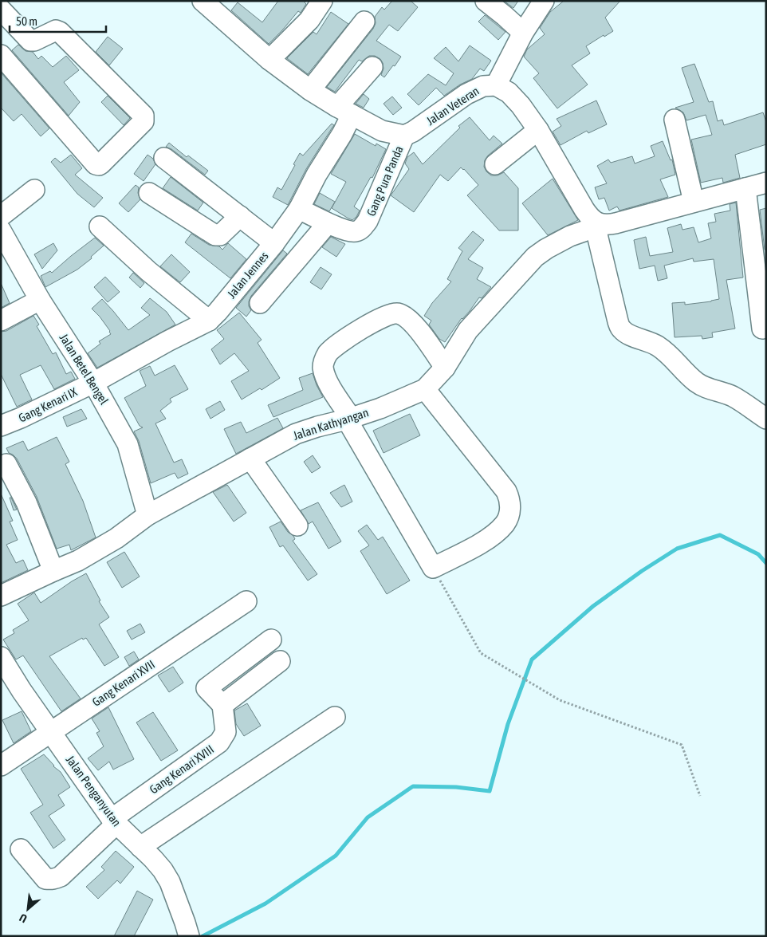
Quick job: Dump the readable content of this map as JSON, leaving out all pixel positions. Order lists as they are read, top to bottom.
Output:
{
  "streets": {
    "street": [
      "Jalan Veteran",
      "Gang Pura Panda",
      "Jalan Jennes",
      "Jalan Betel Bengel",
      "Gang Kenari IX",
      "Jalan Kathyangan",
      "Gang Kenari XVII",
      "Gang Kenari XVIII",
      "Jalan Penganyutan"
    ]
  },
  "crossings": [
    ["Jalan Veteran", "Gang Pura Panda"],
    ["Jalan Veteran", "Jalan Kathyangan"],
    ["Gang Pura Panda", "Jalan Jennes"],
    ["Jalan Jennes", "Jalan Betel Bengel"],
    ["Jalan Jennes", "Gang Kenari IX"],
    ["Jalan Betel Bengel", "Gang Kenari IX"],
    ["Jalan Betel Bengel", "Jalan Kathyangan"],
    ["Gang Kenari XVII", "Jalan Penganyutan"],
    ["Gang Kenari XVIII", "Jalan Penganyutan"]
  ],
  "scale_bar": "50 m",
  "north": "bottom left"
}
